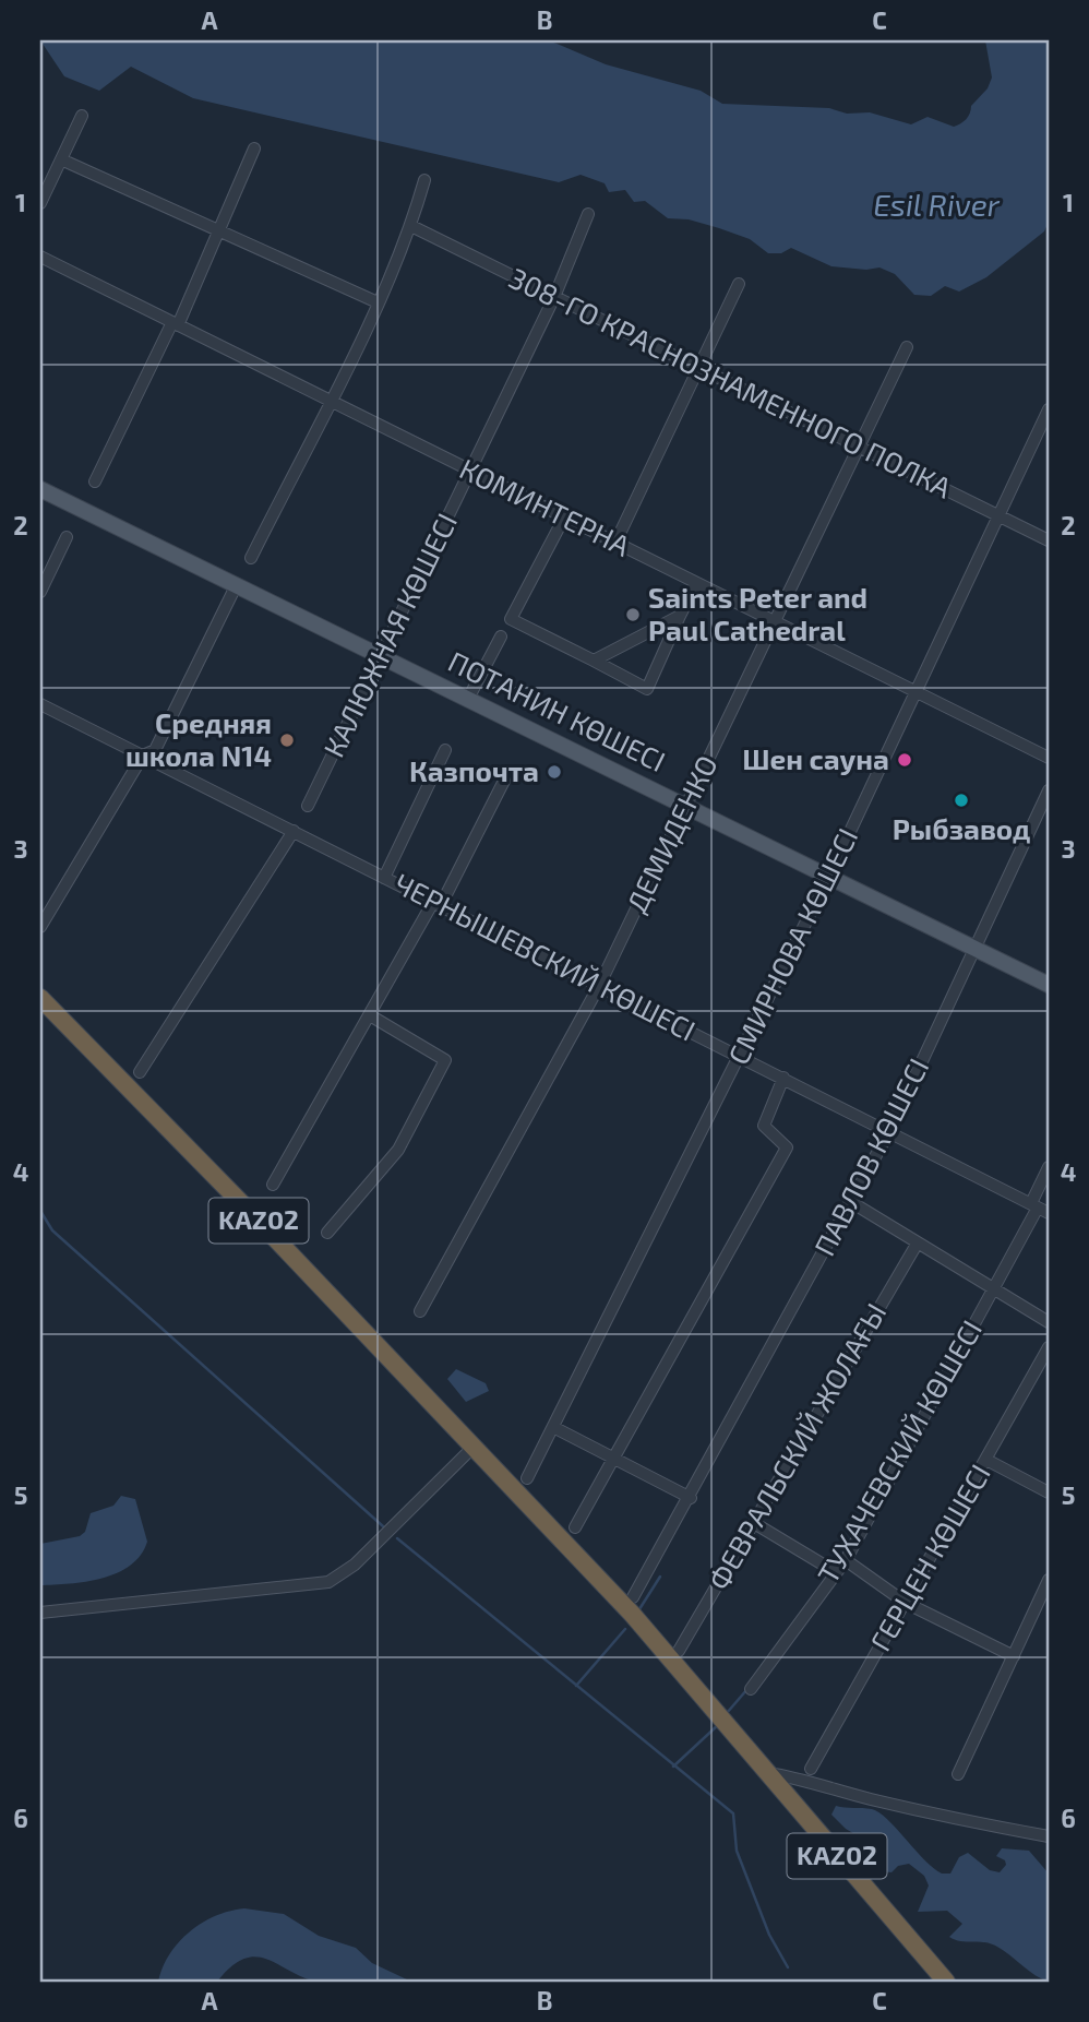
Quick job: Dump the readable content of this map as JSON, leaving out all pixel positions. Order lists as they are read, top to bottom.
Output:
{
  "streets": {
    "highway": ["KAZ02"],
    "main road": ["ПОТАНИН КӨШЕСІ"],
    "street": [
      "308-ГО КРАСНОЗНАМЕННОГО ПОЛКА",
      "КОМИНТЕРНА",
      "КАЛЮЖНАЯ КӨШЕСІ",
      "ДЕМИДЕНКО",
      "СМИРНОВА КӨШЕСІ",
      "ЧЕРНЫШЕВСКИЙ КӨШЕСІ",
      "ПАВЛОВ КӨШЕСІ",
      "ФЕВРАЛЬСКИЙ ЖОЛАҒЫ",
      "ТУХАЧЕВСКИЙ КӨШЕСІ",
      "ГЕРЦЕН КӨШЕСІ"
    ]
  },
  "crossings": [
    ["308-ГО КРАСНОЗНАМЕННОГО ПОЛКА", "КАЛЮЖНАЯ КӨШЕСІ"],
    ["308-ГО КРАСНОЗНАМЕННОГО ПОЛКА", "ДЕМИДЕНКО"],
    ["308-ГО КРАСНОЗНАМЕННОГО ПОЛКА", "СМИРНОВА КӨШЕСІ"],
    ["КОМИНТЕРНА", "КАЛЮЖНАЯ КӨШЕСІ"],
    ["КОМИНТЕРНА", "ДЕМИДЕНКО"],
    ["КОМИНТЕРНА", "СМИРНОВА КӨШЕСІ"],
    ["КАЛЮЖНАЯ КӨШЕСІ", "ПОТАНИН КӨШЕСІ"],
    ["ПОТАНИН КӨШЕСІ", "ДЕМИДЕНКО"],
    ["ПОТАНИН КӨШЕСІ", "СМИРНОВА КӨШЕСІ"],
    ["ПОТАНИН КӨШЕСІ", "ПАВЛОВ КӨШЕСІ"],
    ["ДЕМИДЕНКО", "ЧЕРНЫШЕВСКИЙ КӨШЕСІ"],
    ["СМИРНОВА КӨШЕСІ", "ЧЕРНЫШЕВСКИЙ КӨШЕСІ"],
    ["ЧЕРНЫШЕВСКИЙ КӨШЕСІ", "ПАВЛОВ КӨШЕСІ"],
    ["ЧЕРНЫШЕВСКИЙ КӨШЕСІ", "ТУХАЧЕВСКИЙ КӨШЕСІ"],
    ["ПАВЛОВ КӨШЕСІ", "KAZ02"]
  ],
  "water": ["Esil River"],
  "places": [
    "Saints Peter and Paul Cathedral",
    "Средняя школа N14",
    "Шен сауна",
    "Казпочта",
    "Рыбзавод"
  ],
  "grid": {
    "columns": ["A", "B", "C"],
    "rows": [
      "1",
      "2",
      "3",
      "4",
      "5",
      "6"
    ]
  }
}
